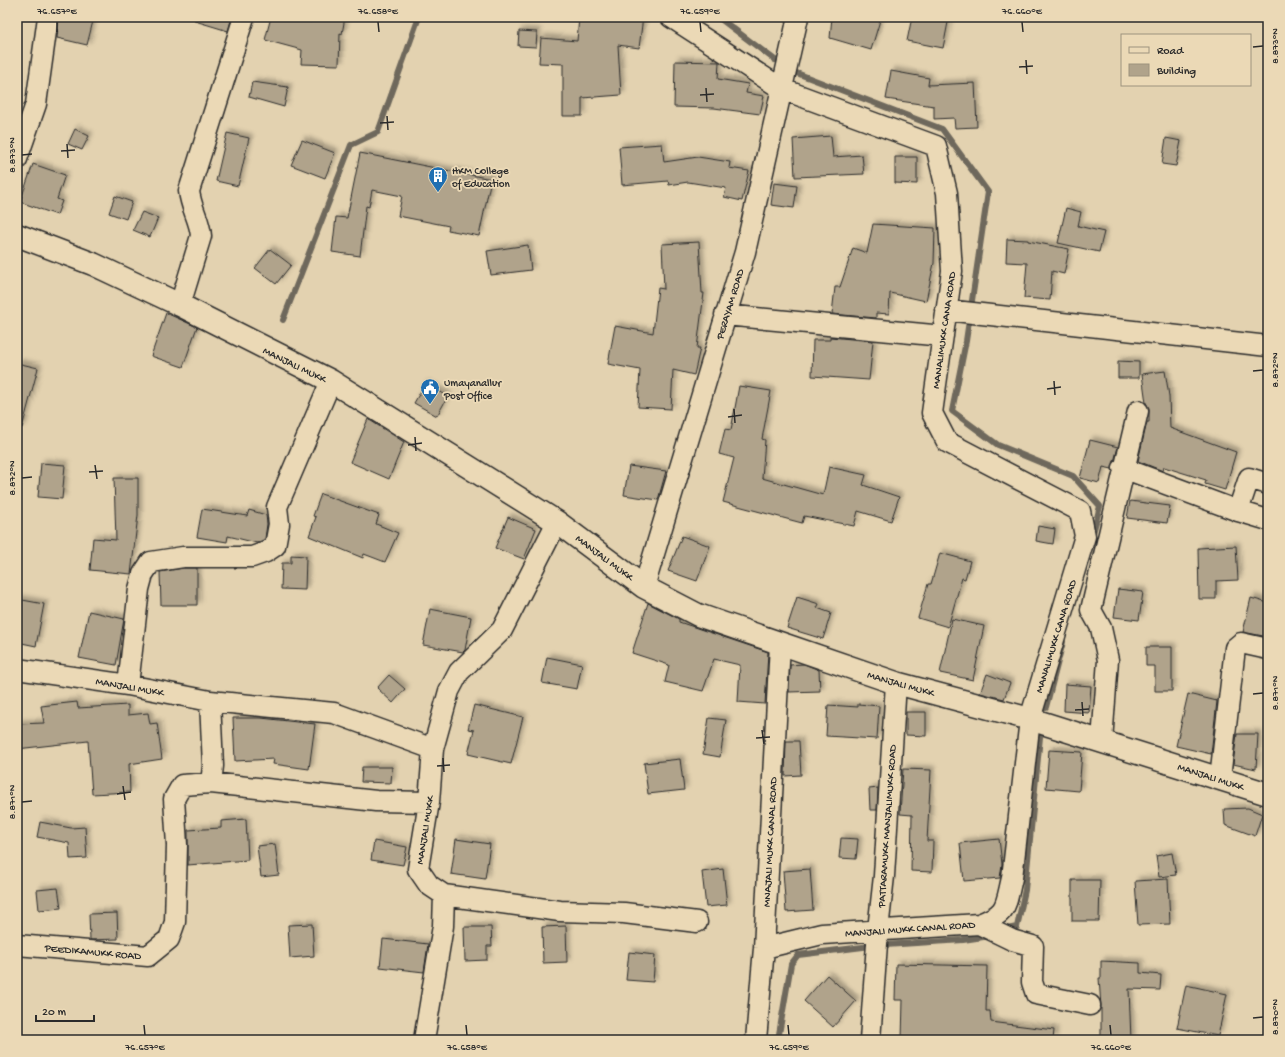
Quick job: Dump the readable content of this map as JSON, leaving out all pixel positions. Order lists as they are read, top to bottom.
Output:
{
  "streets": {
    "street": [
      "PERAYAM ROAD",
      "MANALIMUKK CANA ROAD",
      "MANJALI MUKK",
      "PATTARAMUKK MANJALIMUKK ROAD",
      "MNAJALI MUKK CANAL ROAD",
      "MANJALI MUKK CANAL ROAD",
      "PEEDIKAMUKK ROAD"
    ]
  },
  "crossings": [
    ["PERAYAM ROAD", "MANALIMUKK CANA ROAD"],
    ["PERAYAM ROAD", "MANJALI MUKK"],
    ["MANALIMUKK CANA ROAD", "MANJALI MUKK"],
    ["MANALIMUKK CANA ROAD", "MANJALI MUKK CANAL ROAD"],
    ["MANJALI MUKK", "PATTARAMUKK MANJALIMUKK ROAD"],
    ["MANJALI MUKK", "MNAJALI MUKK CANAL ROAD"],
    ["MANJALI MUKK", "MANJALI MUKK CANAL ROAD"],
    ["PATTARAMUKK MANJALIMUKK ROAD", "MANJALI MUKK CANAL ROAD"],
    ["MNAJALI MUKK CANAL ROAD", "MANJALI MUKK CANAL ROAD"]
  ],
  "places": {
    "building": ["HKM College of Education"],
    "public building": ["Umayanallur Post Office"]
  },
  "legend": ["Road", "Building"],
  "scale_bar": "20 m",
  "coordinates": [
    "76.657°E",
    "76.658°E",
    "76.659°E",
    "76.660°E",
    "8.873°N",
    "8.872°N",
    "8.871°N",
    "8.870°N"
  ]
}
